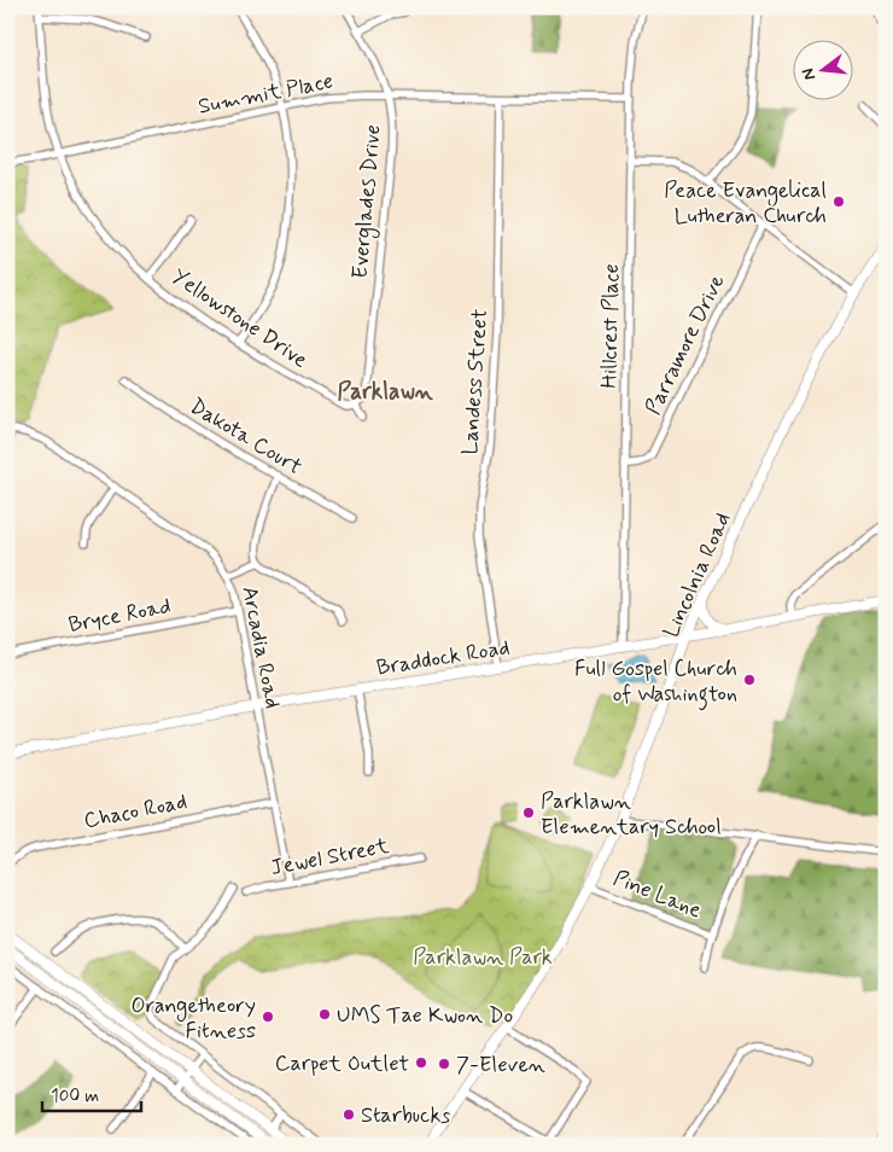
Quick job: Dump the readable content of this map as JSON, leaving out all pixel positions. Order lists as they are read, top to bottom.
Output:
{
  "streets": {
    "main road": ["Lincolnia Road", "Braddock Road"],
    "street": [
      "Summit Place",
      "Everglades Drive",
      "Yellowstone Drive",
      "Hillcrest Place",
      "Parramore Drive",
      "Landess Street",
      "Dakota Court",
      "Bryce Road",
      "Arcadia Road",
      "Chaco Road",
      "Jewel Street",
      "Pine Lane"
    ]
  },
  "crossings": [
    ["Summit Place", "Everglades Drive"],
    ["Summit Place", "Yellowstone Drive"],
    ["Summit Place", "Hillcrest Place"],
    ["Summit Place", "Landess Street"],
    ["Everglades Drive", "Yellowstone Drive"],
    ["Hillcrest Place", "Parramore Drive"],
    ["Hillcrest Place", "Braddock Road"],
    ["Landess Street", "Braddock Road"],
    ["Lincolnia Road", "Braddock Road"],
    ["Lincolnia Road", "Pine Lane"],
    ["Bryce Road", "Arcadia Road"],
    ["Arcadia Road", "Braddock Road"],
    ["Arcadia Road", "Chaco Road"],
    ["Arcadia Road", "Jewel Street"]
  ],
  "districts": ["Parklawn"],
  "parks": ["Parklawn Park"],
  "places": [
    "Peace Evangelical Lutheran Church",
    "Full Gospel Church of Washington",
    "Parklawn Elementary School",
    "UMS Tae Kwon Do",
    "Orangetheory Fitness",
    "Carpet Outlet",
    "7-Eleven",
    "Starbucks"
  ],
  "scale_bar": "100 m",
  "north": "left"
}
